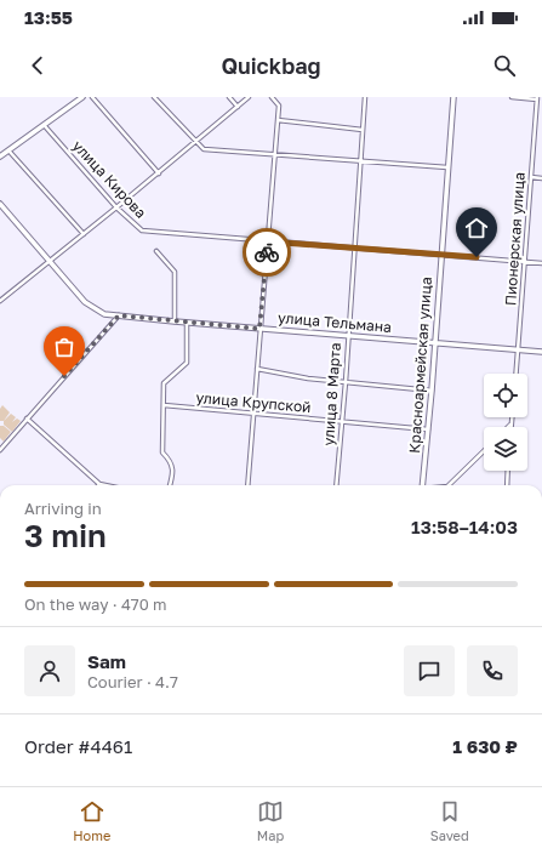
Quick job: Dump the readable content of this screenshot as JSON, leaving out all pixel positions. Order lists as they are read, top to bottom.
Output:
{
  "streets": {
    "street": [
      "улица Кирова",
      "Пионерская улица",
      "улица Тельмана",
      "Красноармейская улица",
      "улица 8 Марта",
      "улица Крупской"
    ]
  },
  "crossings": [
    ["улица Кирова", "Пионерская улица"],
    ["улица Кирова", "Красноармейская улица"],
    ["улица Кирова", "улица 8 Марта"],
    ["Пионерская улица", "улица Тельмана"],
    ["улица Тельмана", "Красноармейская улица"],
    ["улица Тельмана", "улица 8 Марта"],
    ["Красноармейская улица", "улица Крупской"],
    ["улица 8 Марта", "улица Крупской"]
  ],
  "page": {
    "status": "13:55",
    "header": "Quickbag",
    "heading": ["3 min", "Arriving in", "13:58–14:03"],
    "panel": [
      "Sam",
      "Courier · 4.7",
      "Order #4461",
      "1 630 ₽"
    ],
    "bar": "On the way · 470 m",
    "tabs": ["Home", "Map", "Saved"]
  }
}
